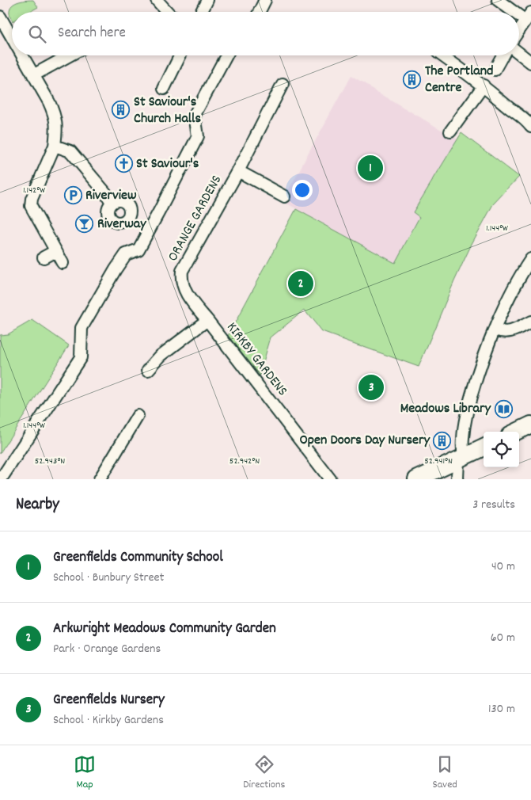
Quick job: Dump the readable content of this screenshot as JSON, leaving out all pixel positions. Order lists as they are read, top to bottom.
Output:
{
  "streets": {
    "street": ["ORANGE GARDENS", "KIRKBY GARDENS"]
  },
  "crossings": [
    ["ORANGE GARDENS", "KIRKBY GARDENS"]
  ],
  "places": {
    "building": ["The Portland Centre", "St Saviour's Church Halls", "Open Doors Day Nursery"],
    "church": ["St Saviour's"],
    "parking": ["Riverview"],
    "bar": ["Riverway"],
    "library": ["Meadows Library"]
  },
  "page": {
    "search": "Search here",
    "pins": ["1", "2", "3"],
    "heading": ["Nearby", "3 results"],
    "list": [
      {
        "mark": "1",
        "name": "Greenfields Community School",
        "note": "School · Bunbury Street",
        "value": "40 m"
      },
      {
        "mark": "2",
        "name": "Arkwright Meadows Community Garden",
        "note": "Park · Orange Gardens",
        "value": "60 m"
      },
      {
        "mark": "3",
        "name": "Greenfields Nursery",
        "note": "School · Kirkby Gardens",
        "value": "130 m"
      }
    ],
    "nav": ["Map", "Directions", "Saved"]
  },
  "coordinates": [
    "1.142°W",
    "1.144°W",
    "52.943°N",
    "52.942°N",
    "52.941°N"
  ]
}
